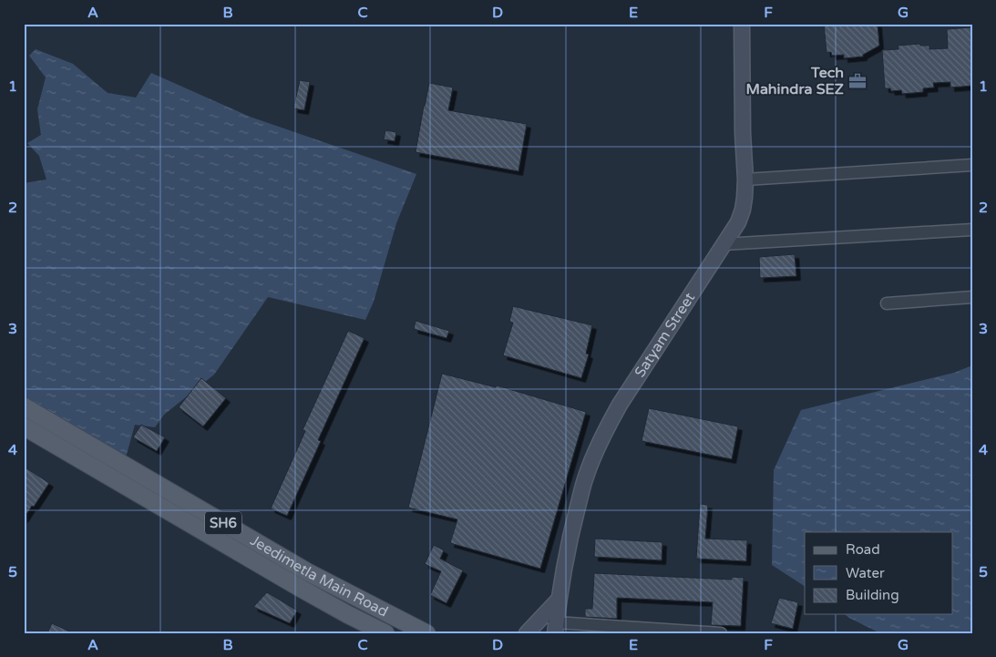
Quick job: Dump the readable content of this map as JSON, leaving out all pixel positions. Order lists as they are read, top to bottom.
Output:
{
  "streets": {
    "main road": ["SH6", "Jeedimetla Main Road"],
    "street": ["Satyam Street"]
  },
  "places": {
    "office": ["Tech Mahindra SEZ"]
  },
  "legend": ["Road", "Water", "Building"],
  "grid": {
    "columns": [
      "A",
      "B",
      "C",
      "D",
      "E",
      "F",
      "G"
    ],
    "rows": [
      "1",
      "2",
      "3",
      "4",
      "5"
    ]
  }
}
